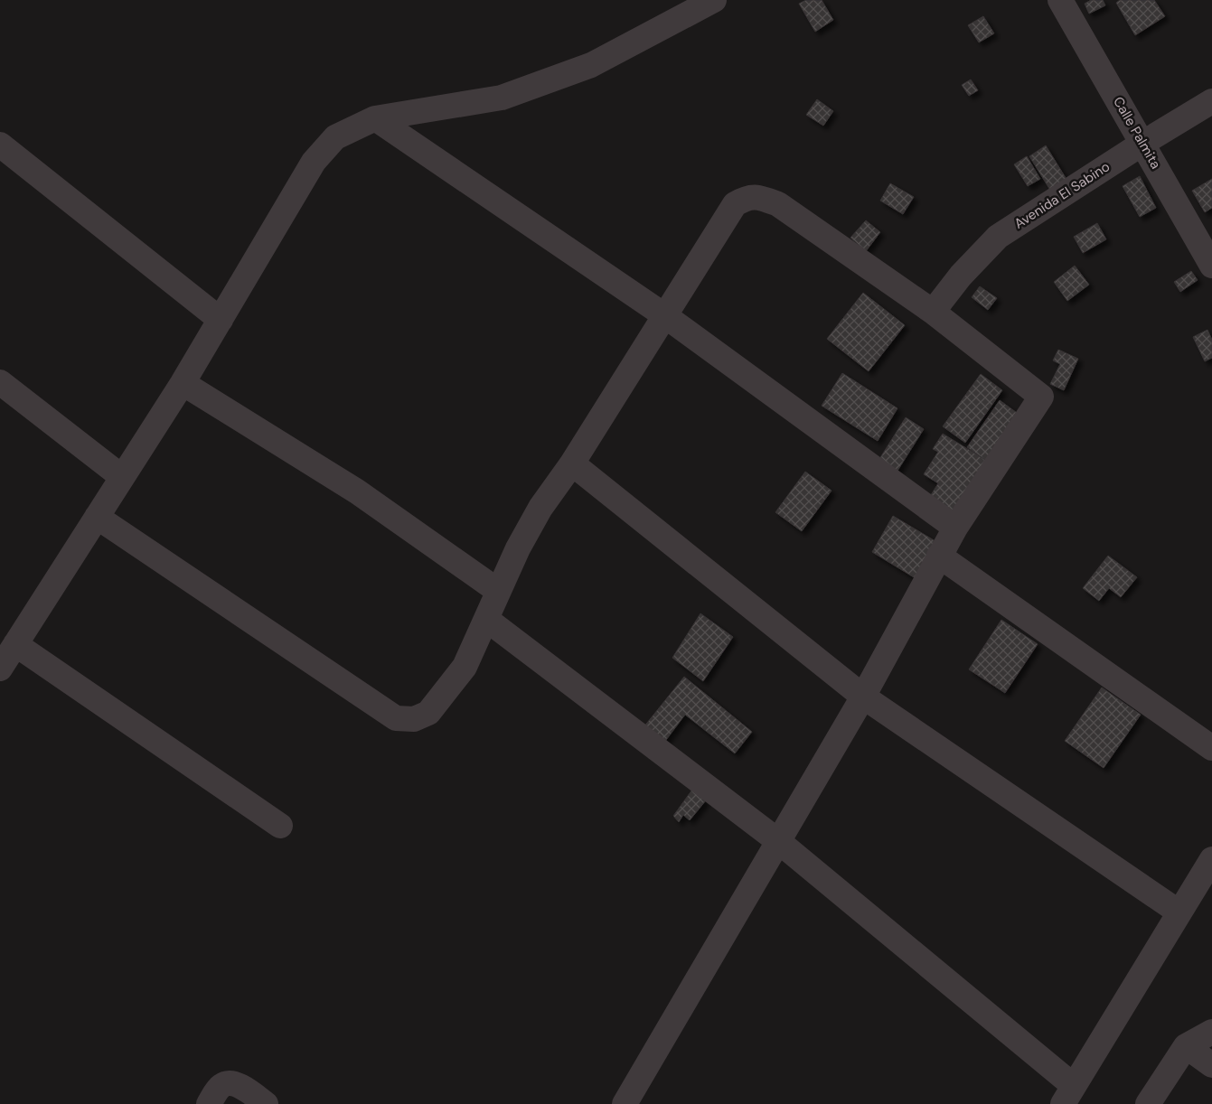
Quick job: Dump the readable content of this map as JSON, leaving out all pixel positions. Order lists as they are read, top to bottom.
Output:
{
  "streets": {
    "street": ["Calle Palmita", "Avenida El Sabino"]
  },
  "crossings": [
    ["Calle Palmita", "Avenida El Sabino"]
  ]
}
